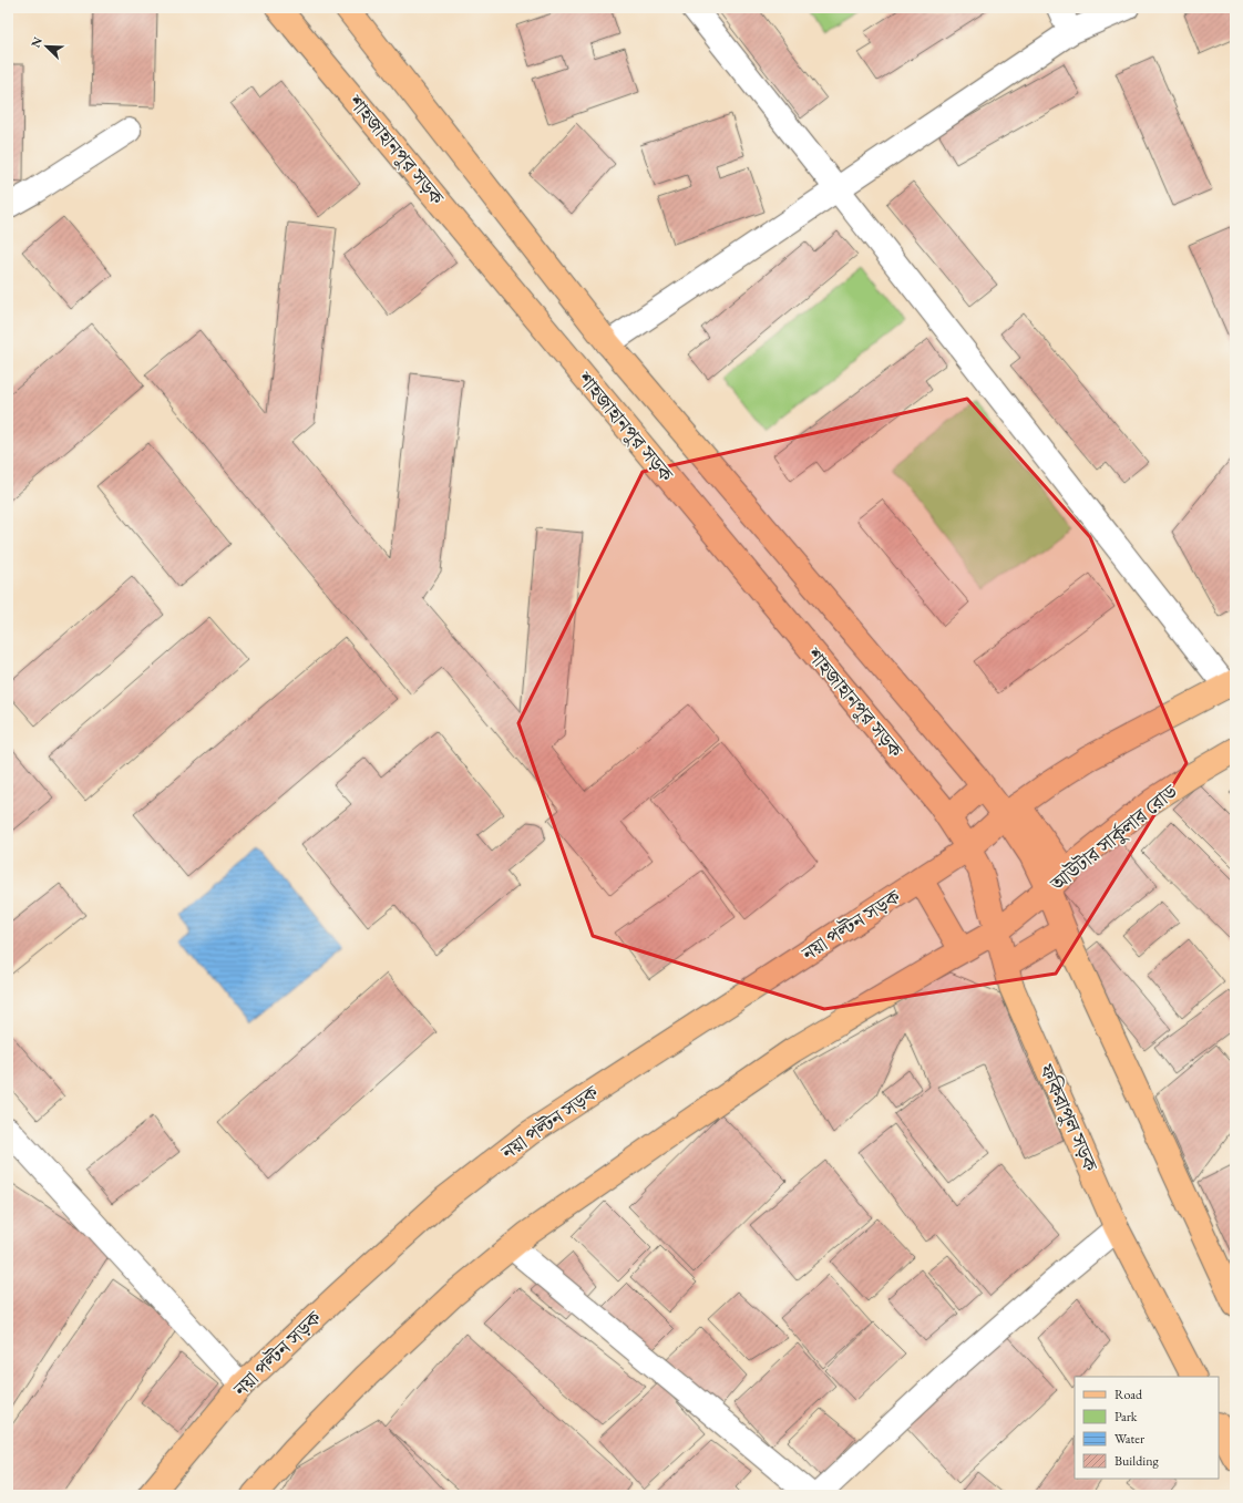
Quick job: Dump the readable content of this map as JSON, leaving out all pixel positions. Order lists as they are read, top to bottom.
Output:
{
  "streets": {
    "main road": [
      "শাহজাহানপুর সড়ক",
      "আউটার সার্কুলার রোড",
      "নয়া পল্টন সড়ক",
      "ফকিরাপুল সড়ক"
    ]
  },
  "crossings": [
    ["শাহজাহানপুর সড়ক", "নয়া পল্টন সড়ক"],
    ["শাহজাহানপুর সড়ক", "ফকিরাপুল সড়ক"],
    ["আউটার সার্কুলার রোড", "ফকিরাপুল সড়ক"],
    ["নয়া পল্টন সড়ক", "ফকিরাপুল সড়ক"]
  ],
  "legend": [
    "Road",
    "Park",
    "Water",
    "Building"
  ],
  "north": "top left"
}
